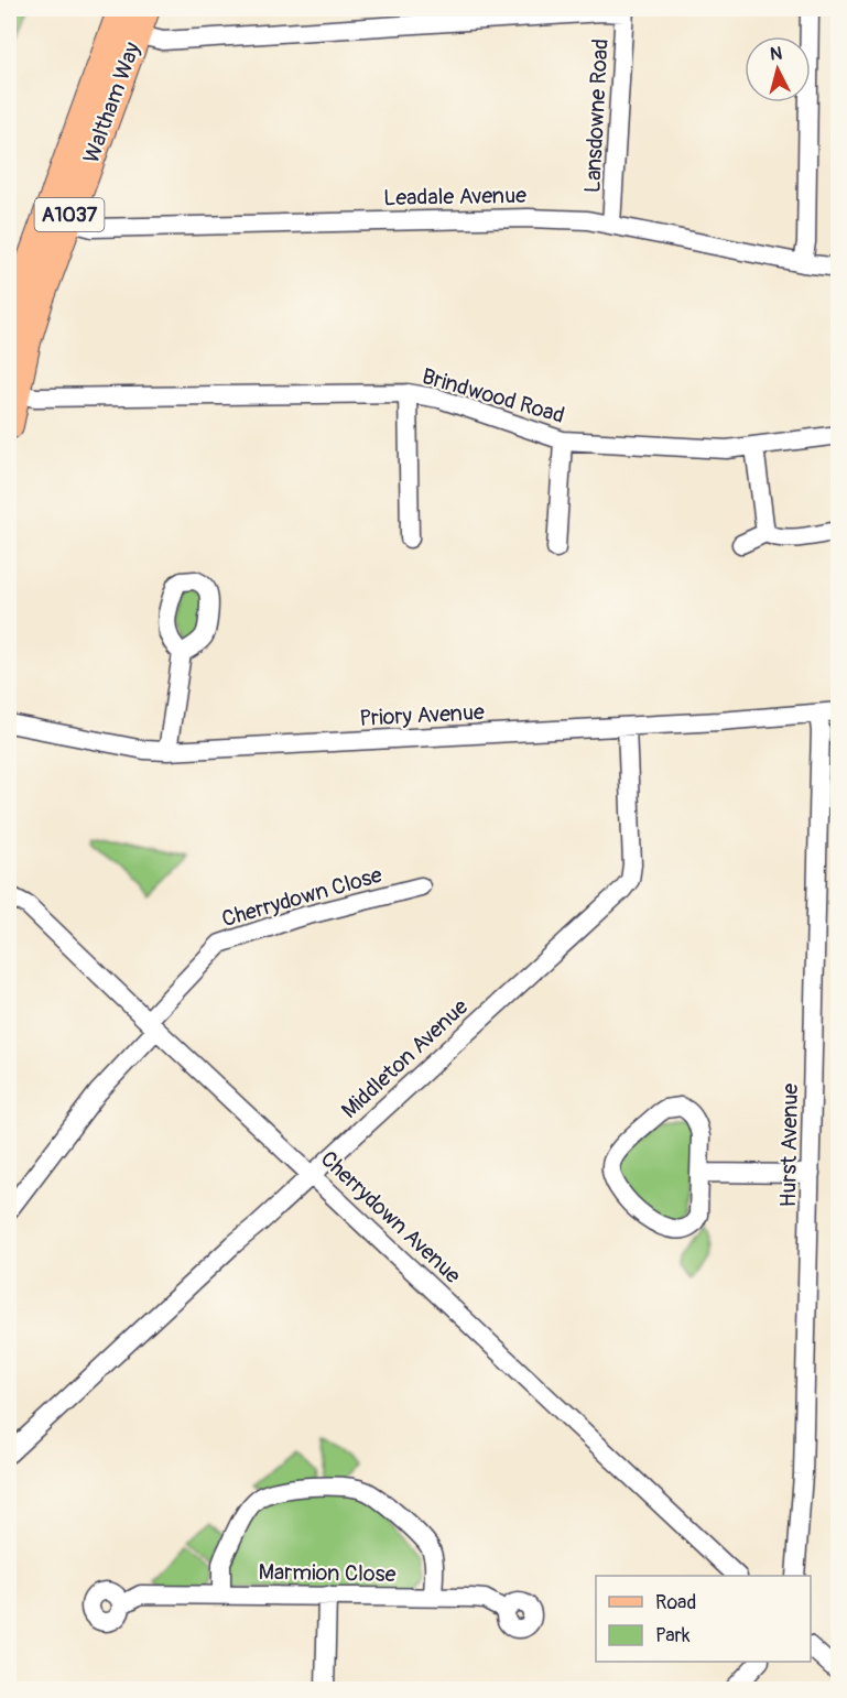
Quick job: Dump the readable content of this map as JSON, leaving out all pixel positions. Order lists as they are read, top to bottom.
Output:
{
  "streets": {
    "main road": ["Waltham Way", "A1037"],
    "street": [
      "Lansdowne Road",
      "Leadale Avenue",
      "Brindwood Road",
      "Priory Avenue",
      "Cherrydown Close",
      "Middleton Avenue",
      "Hurst Avenue",
      "Cherrydown Avenue",
      "Marmion Close"
    ]
  },
  "crossings": [
    ["Waltham Way", "Leadale Avenue"],
    ["Waltham Way", "Brindwood Road"],
    ["Lansdowne Road", "Leadale Avenue"],
    ["Priory Avenue", "Middleton Avenue"],
    ["Priory Avenue", "Hurst Avenue"],
    ["Cherrydown Close", "Cherrydown Avenue"],
    ["Middleton Avenue", "Cherrydown Avenue"]
  ],
  "legend": ["Road", "Park"],
  "north": "top"
}
